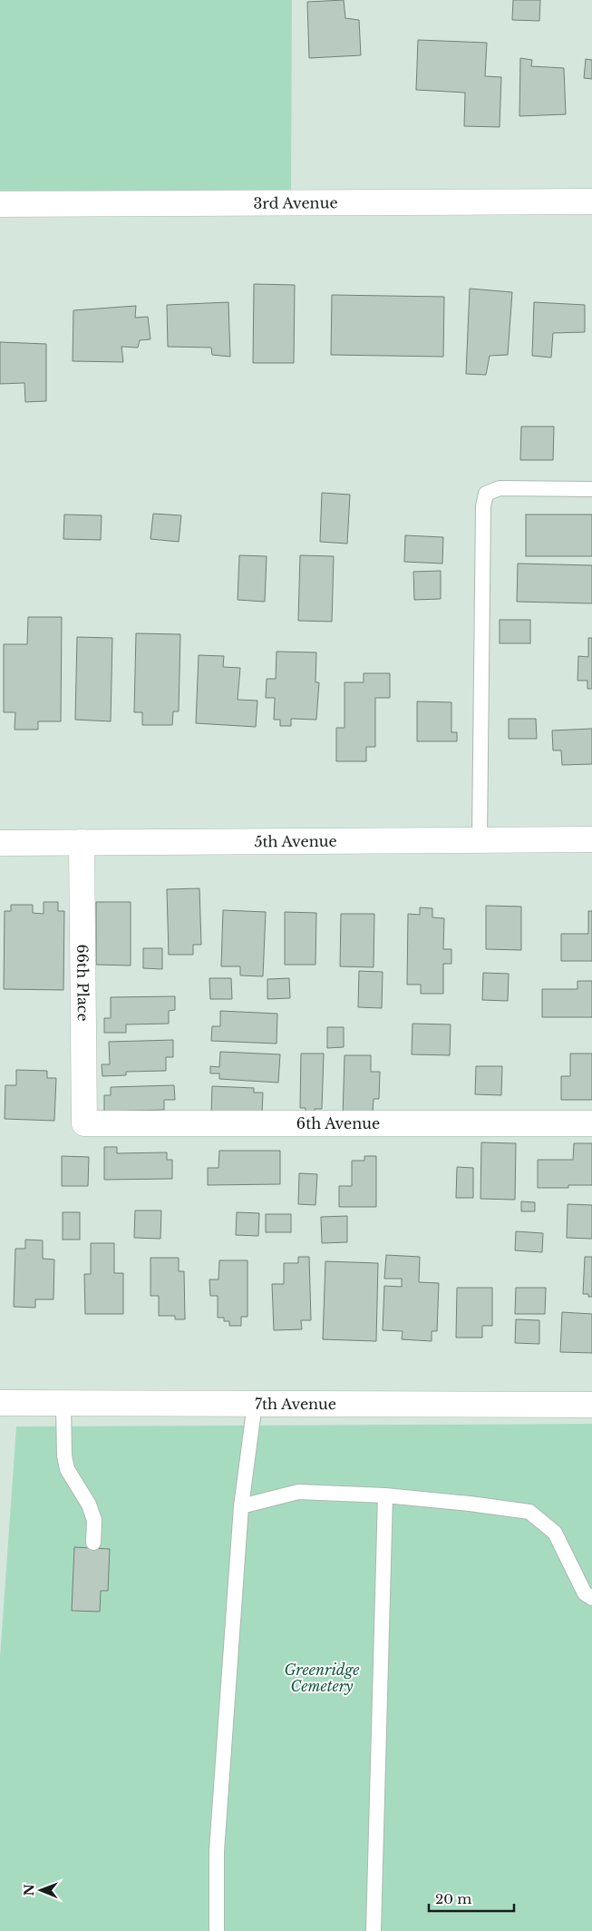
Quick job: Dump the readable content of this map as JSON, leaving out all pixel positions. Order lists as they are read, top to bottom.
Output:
{
  "streets": {
    "street": [
      "3rd Avenue",
      "5th Avenue",
      "66th Place",
      "6th Avenue",
      "7th Avenue"
    ]
  },
  "crossings": [
    ["5th Avenue", "66th Place"],
    ["66th Place", "6th Avenue"]
  ],
  "parks": ["Greenridge Cemetery"],
  "scale_bar": "20 m",
  "north": "left"
}
